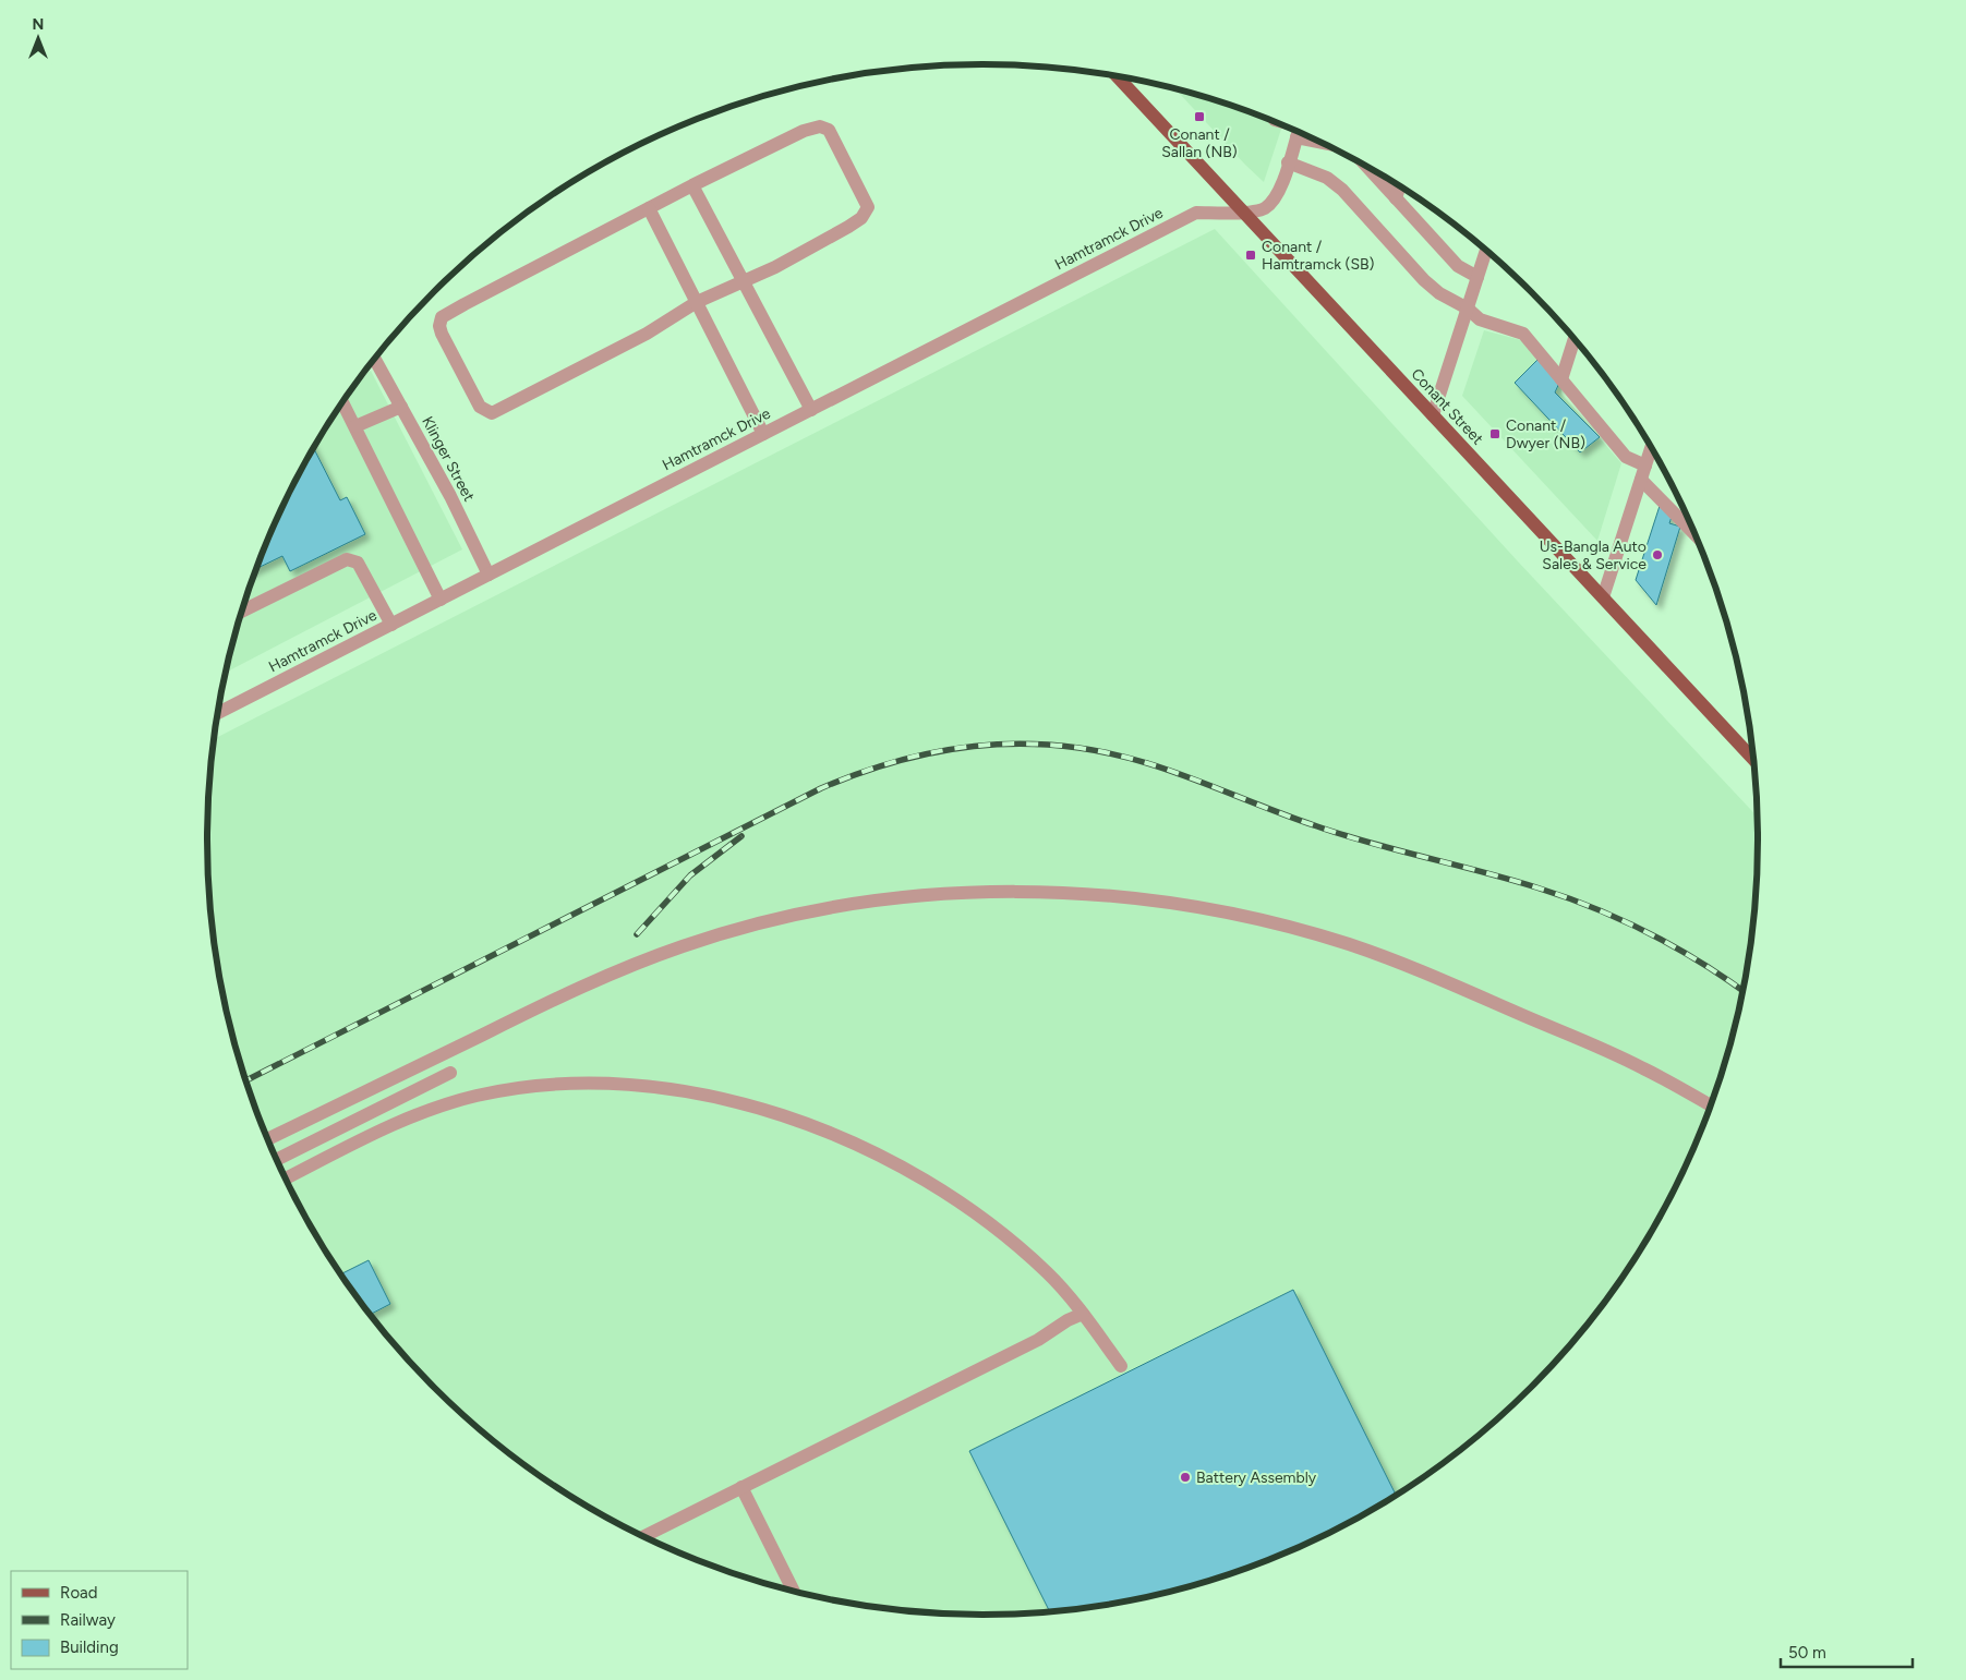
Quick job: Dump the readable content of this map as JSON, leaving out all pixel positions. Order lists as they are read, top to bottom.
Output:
{
  "streets": {
    "main road": ["Conant Street"],
    "street": ["Hamtramck Drive", "Klinger Street"]
  },
  "crossings": [
    ["Hamtramck Drive", "Conant Street"],
    ["Hamtramck Drive", "Klinger Street"]
  ],
  "places": {
    "transit": ["Conant / Sallan (NB)", "Conant / Hamtramck (SB)", "Conant / Dwyer (NB)"],
    "other": ["Us-Bangla Auto Sales & Service", "Battery Assembly"]
  },
  "legend": ["Road", "Railway", "Building"],
  "scale_bar": "50 m",
  "north": "top"
}
